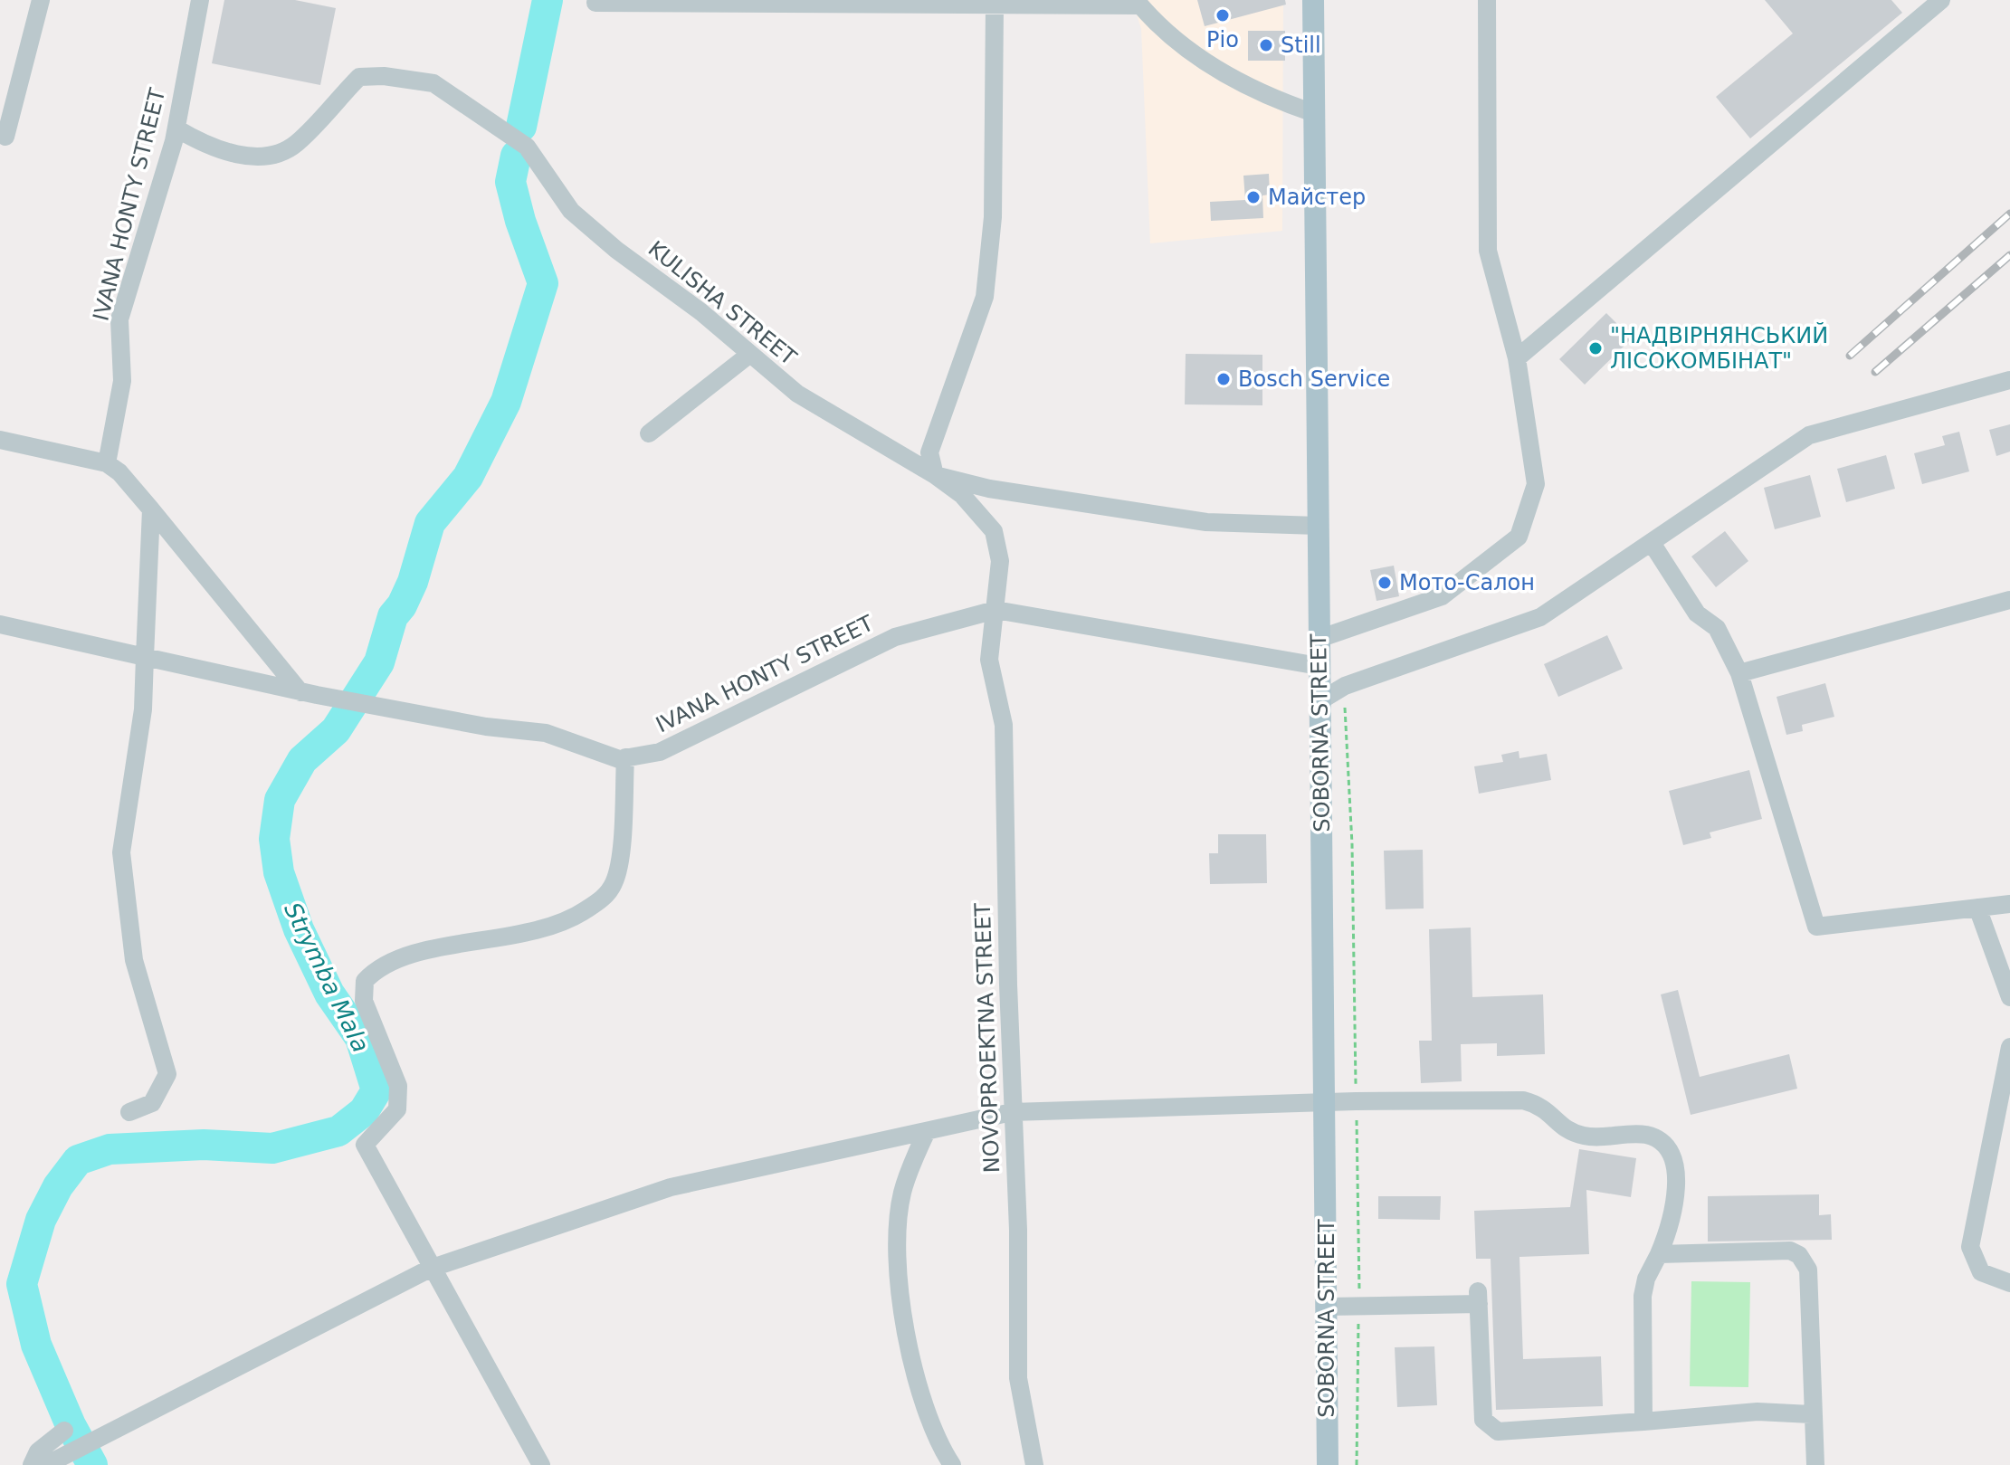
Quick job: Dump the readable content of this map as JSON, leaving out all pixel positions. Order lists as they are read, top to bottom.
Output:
{
  "streets": {
    "main road": ["SOBORNA STREET"],
    "street": ["IVANA HONTY STREET", "KULISHA STREET", "NOVOPROEKTNA STREET"]
  },
  "crossings": [
    ["IVANA HONTY STREET", "KULISHA STREET"],
    ["IVANA HONTY STREET", "SOBORNA STREET"],
    ["IVANA HONTY STREET", "NOVOPROEKTNA STREET"],
    ["KULISHA STREET", "SOBORNA STREET"],
    ["KULISHA STREET", "NOVOPROEKTNA STREET"]
  ],
  "water": ["Strymba Mala"],
  "places": [
    "Ріо",
    "Still",
    "Майстер",
    "\"НАДВІРНЯНСЬКИЙ ЛІСОКОМБІНАТ\"",
    "Bosch Service",
    "Мото-Салон"
  ]
}
